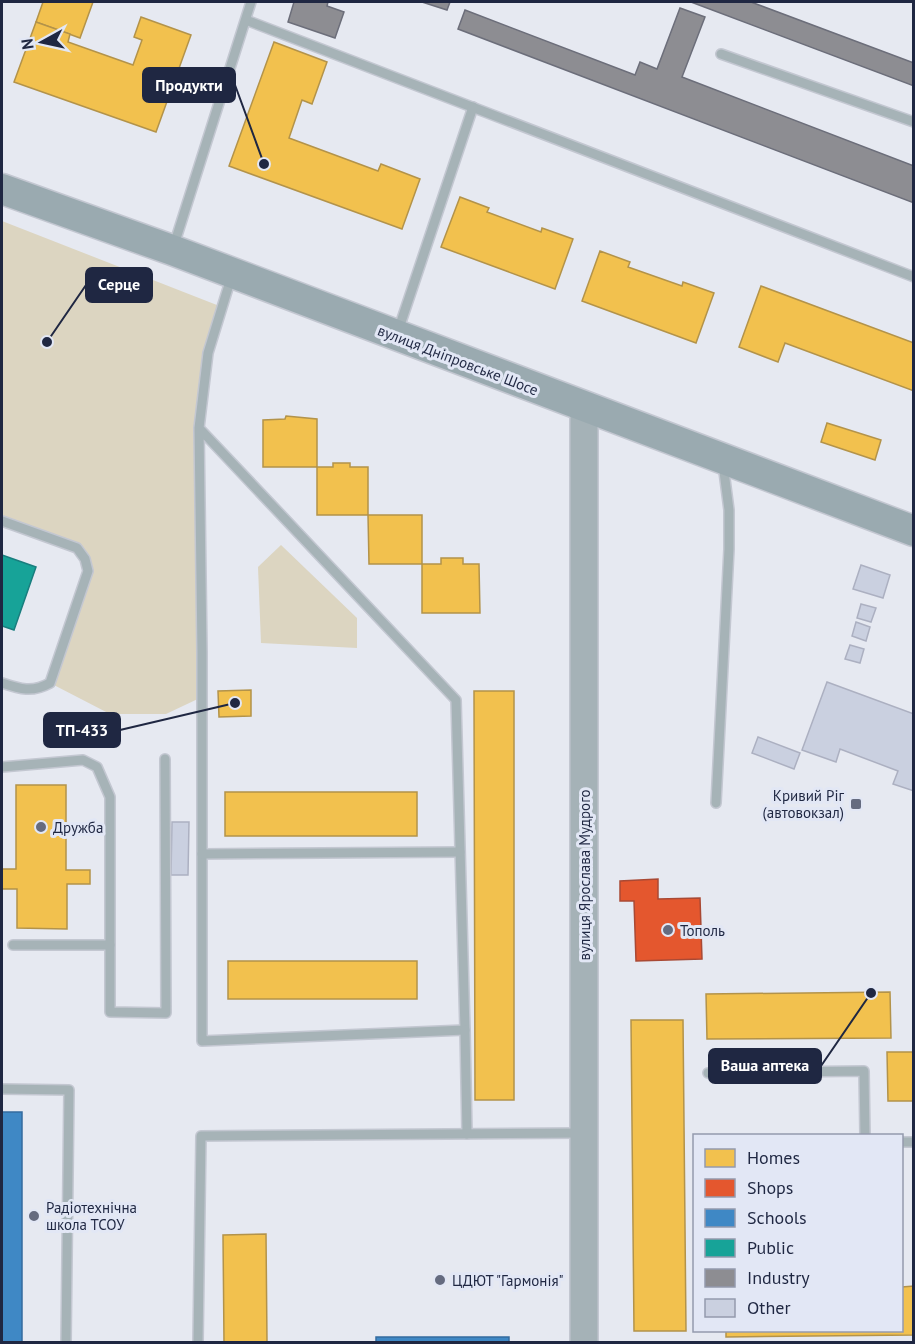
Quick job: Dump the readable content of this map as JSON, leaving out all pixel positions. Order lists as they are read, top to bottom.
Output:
{
  "streets": {
    "main road": ["вулиця Дніпровське Шосе"],
    "street": ["вулиця Ярослава Мудрого"]
  },
  "crossings": [
    ["вулиця Дніпровське Шосе", "вулиця Ярослава Мудрого"]
  ],
  "places": {
    "other": [
      "Продукти",
      "Серце",
      "ТП-433",
      "Дружба",
      "Тополь",
      "Ваша аптека",
      "Радіотехнічна школа ТСОУ",
      "ЦДЮТ \"Гармонія\""
    ],
    "transit": ["Кривий Ріг (автовокзал)"]
  },
  "legend": [
    "Homes",
    "Shops",
    "Schools",
    "Public",
    "Industry",
    "Other"
  ],
  "north": "left"
}
